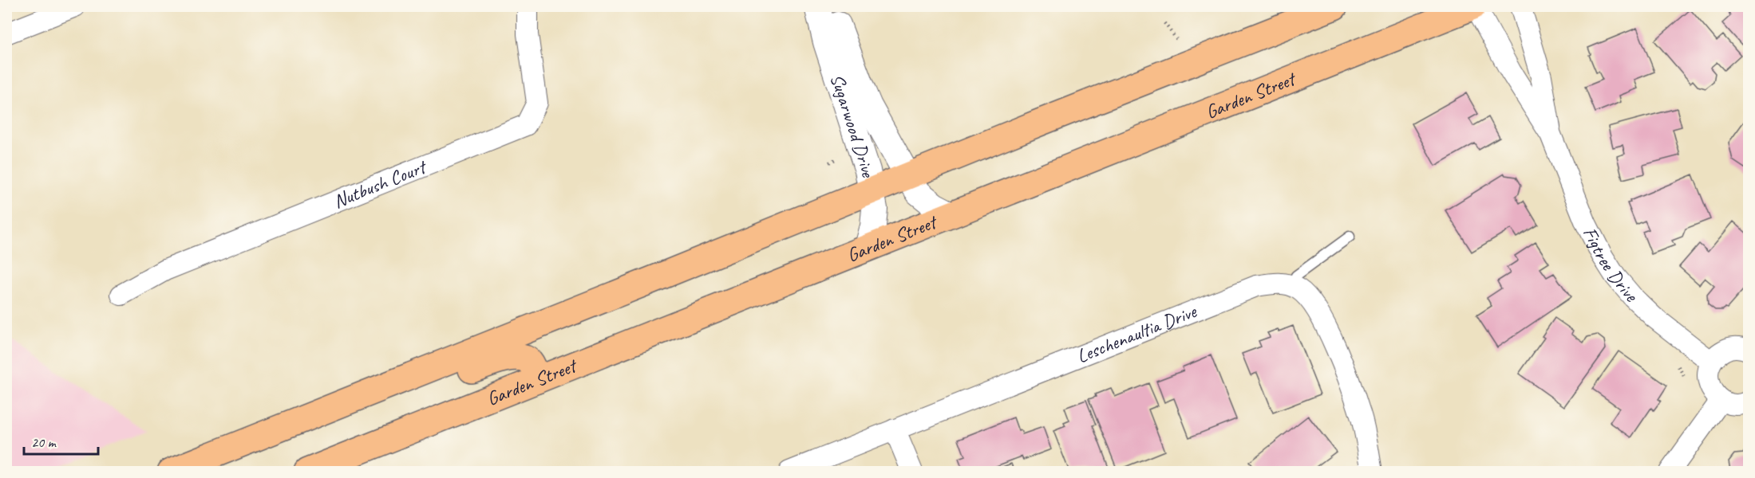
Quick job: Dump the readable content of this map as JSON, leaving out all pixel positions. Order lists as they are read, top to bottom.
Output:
{
  "streets": {
    "main road": ["Garden Street"],
    "street": [
      "Sugarwood Drive",
      "Nutbush Court",
      "Figtree Drive",
      "Leschenaultia Drive"
    ]
  },
  "crossings": [
    ["Garden Street", "Sugarwood Drive"],
    ["Garden Street", "Figtree Drive"]
  ],
  "scale_bar": "20 m"
}
